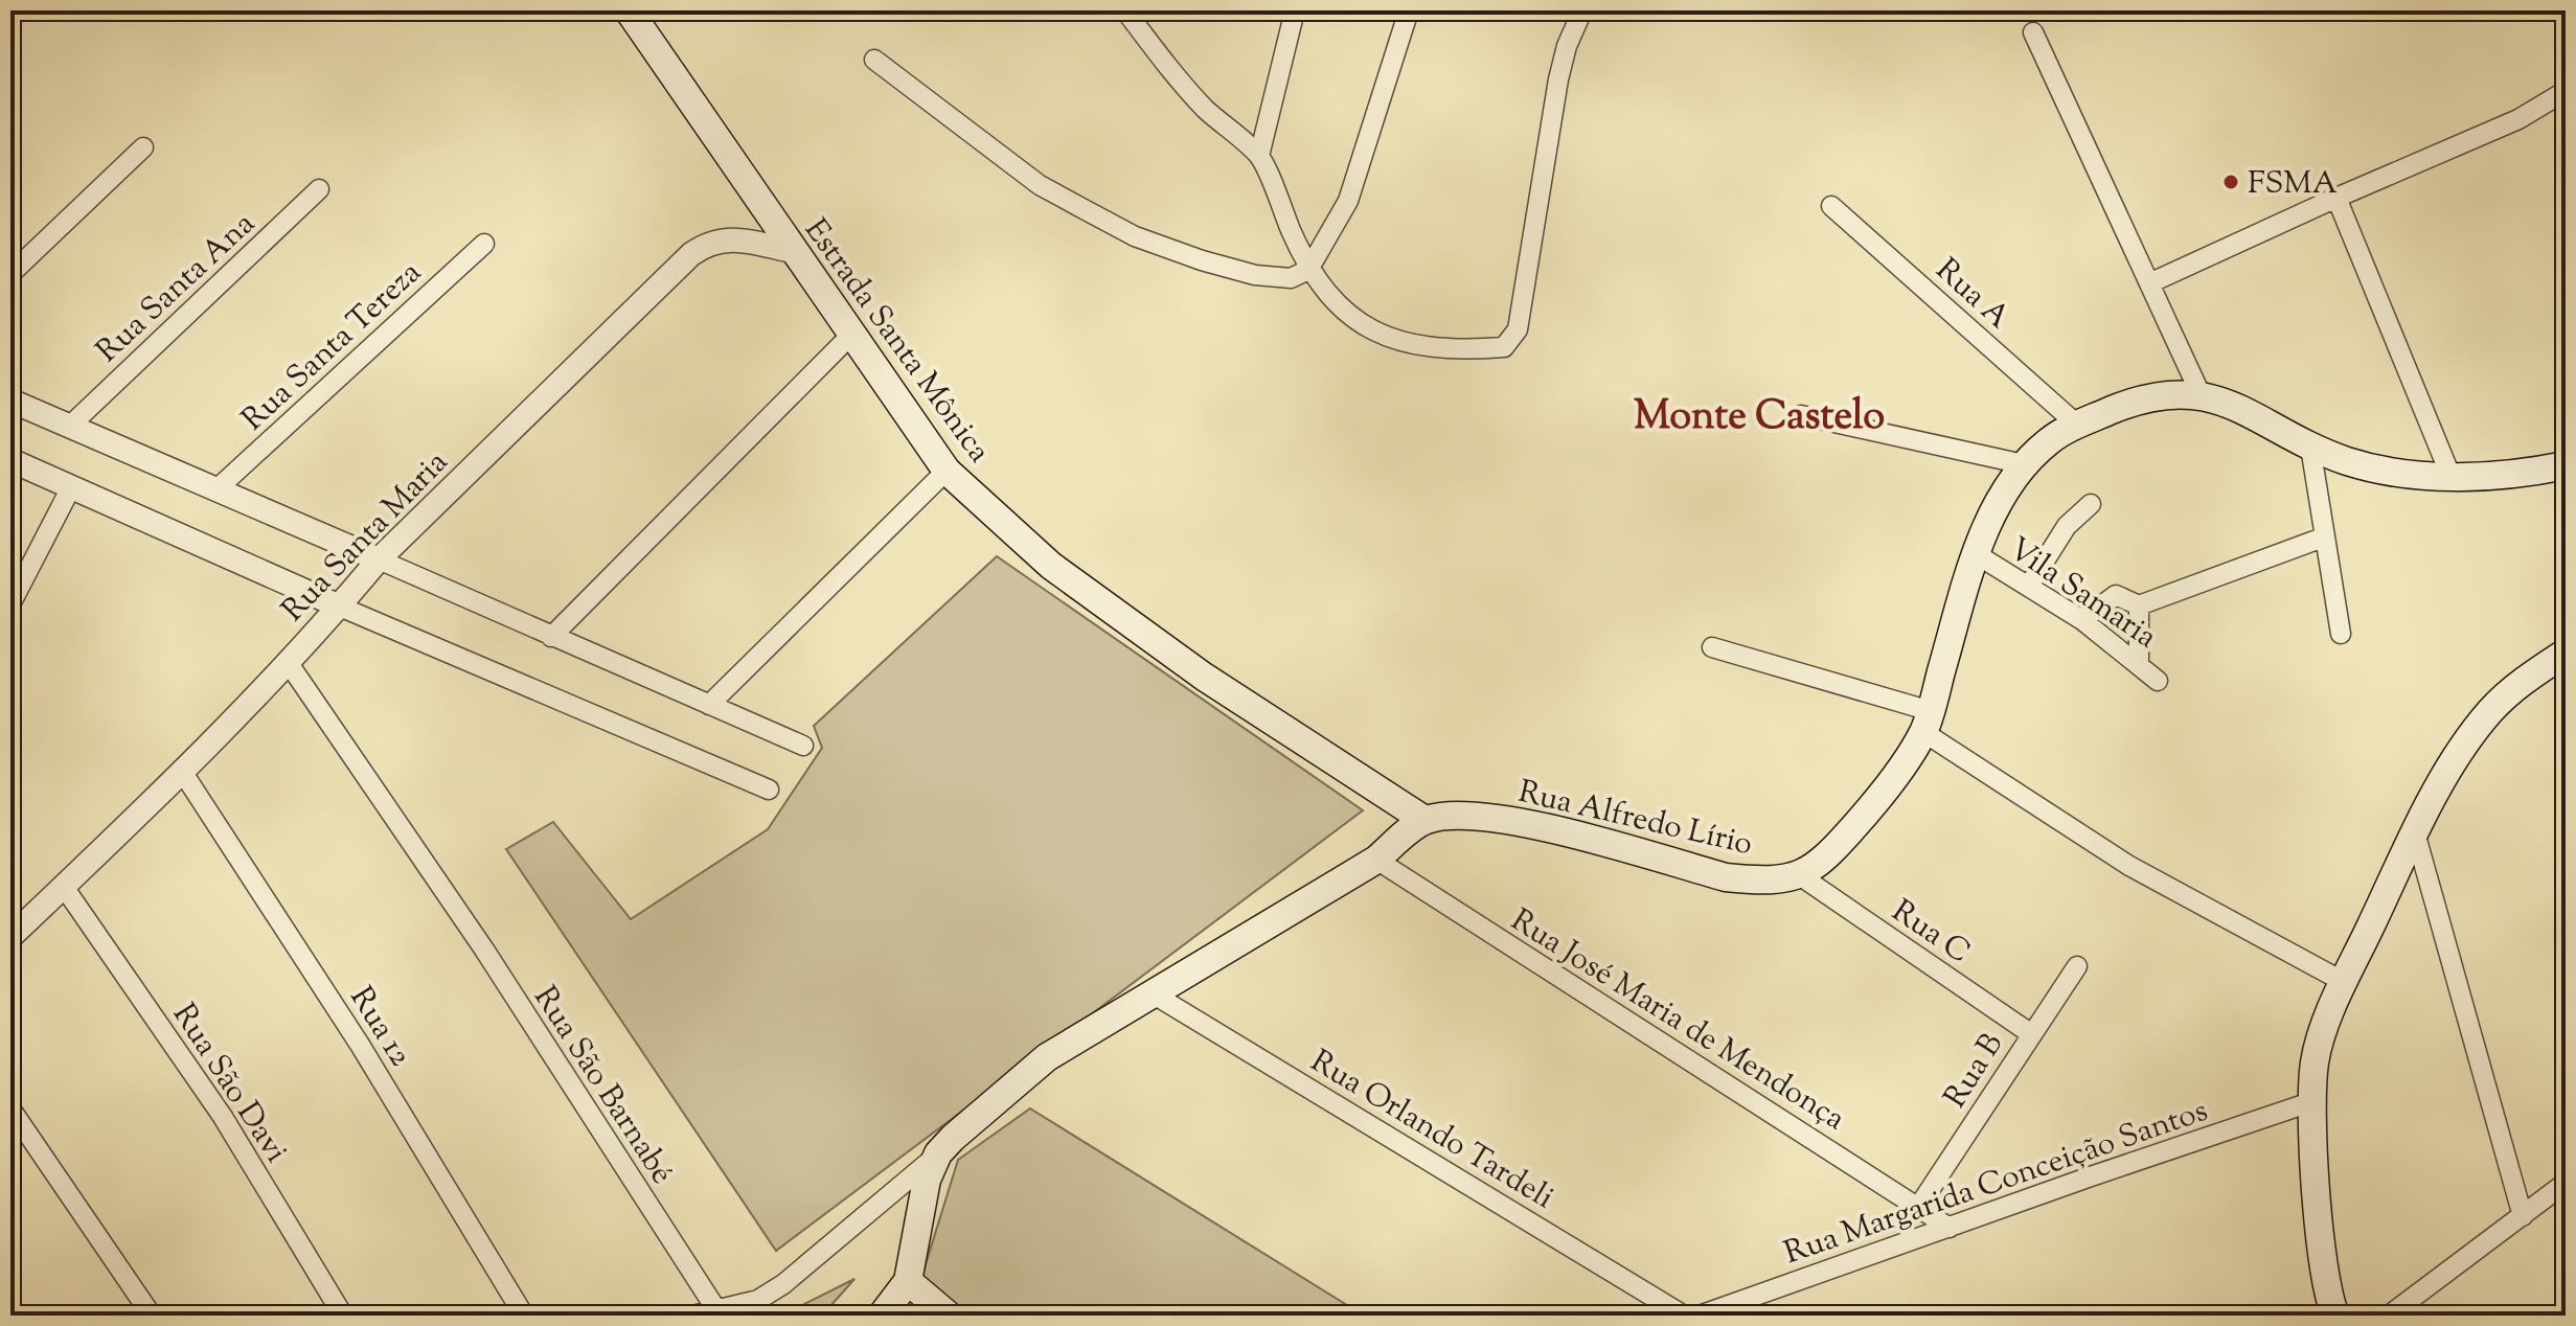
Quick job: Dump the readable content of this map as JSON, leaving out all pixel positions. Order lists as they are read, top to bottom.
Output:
{
  "streets": {
    "main road": ["Estrada Santa Mônica", "Rua Alfredo Lírio"],
    "street": [
      "Rua Santa Ana",
      "Rua A",
      "Rua Santa Tereza",
      "Rua Santa Maria",
      "Vila Samaria",
      "Rua C",
      "Rua José Maria de Mendonça",
      "Rua 12",
      "Rua B",
      "Rua São Davi",
      "Rua São Barnabé",
      "Rua Orlando Tardeli",
      "Rua Margarida Conceição Santos"
    ]
  },
  "crossings": [
    ["Estrada Santa Mônica", "Rua Santa Maria"],
    ["Estrada Santa Mônica", "Rua Alfredo Lírio"],
    ["Rua Santa Maria", "Rua 12"],
    ["Rua Santa Maria", "Rua São Davi"],
    ["Rua Santa Maria", "Rua São Barnabé"],
    ["Rua Alfredo Lírio", "Rua C"],
    ["Rua C", "Rua B"],
    ["Rua José Maria de Mendonça", "Rua B"],
    ["Rua José Maria de Mendonça", "Rua Margarida Conceição Santos"]
  ],
  "districts": ["Monte Castelo"],
  "places": ["FSMA"]
}
